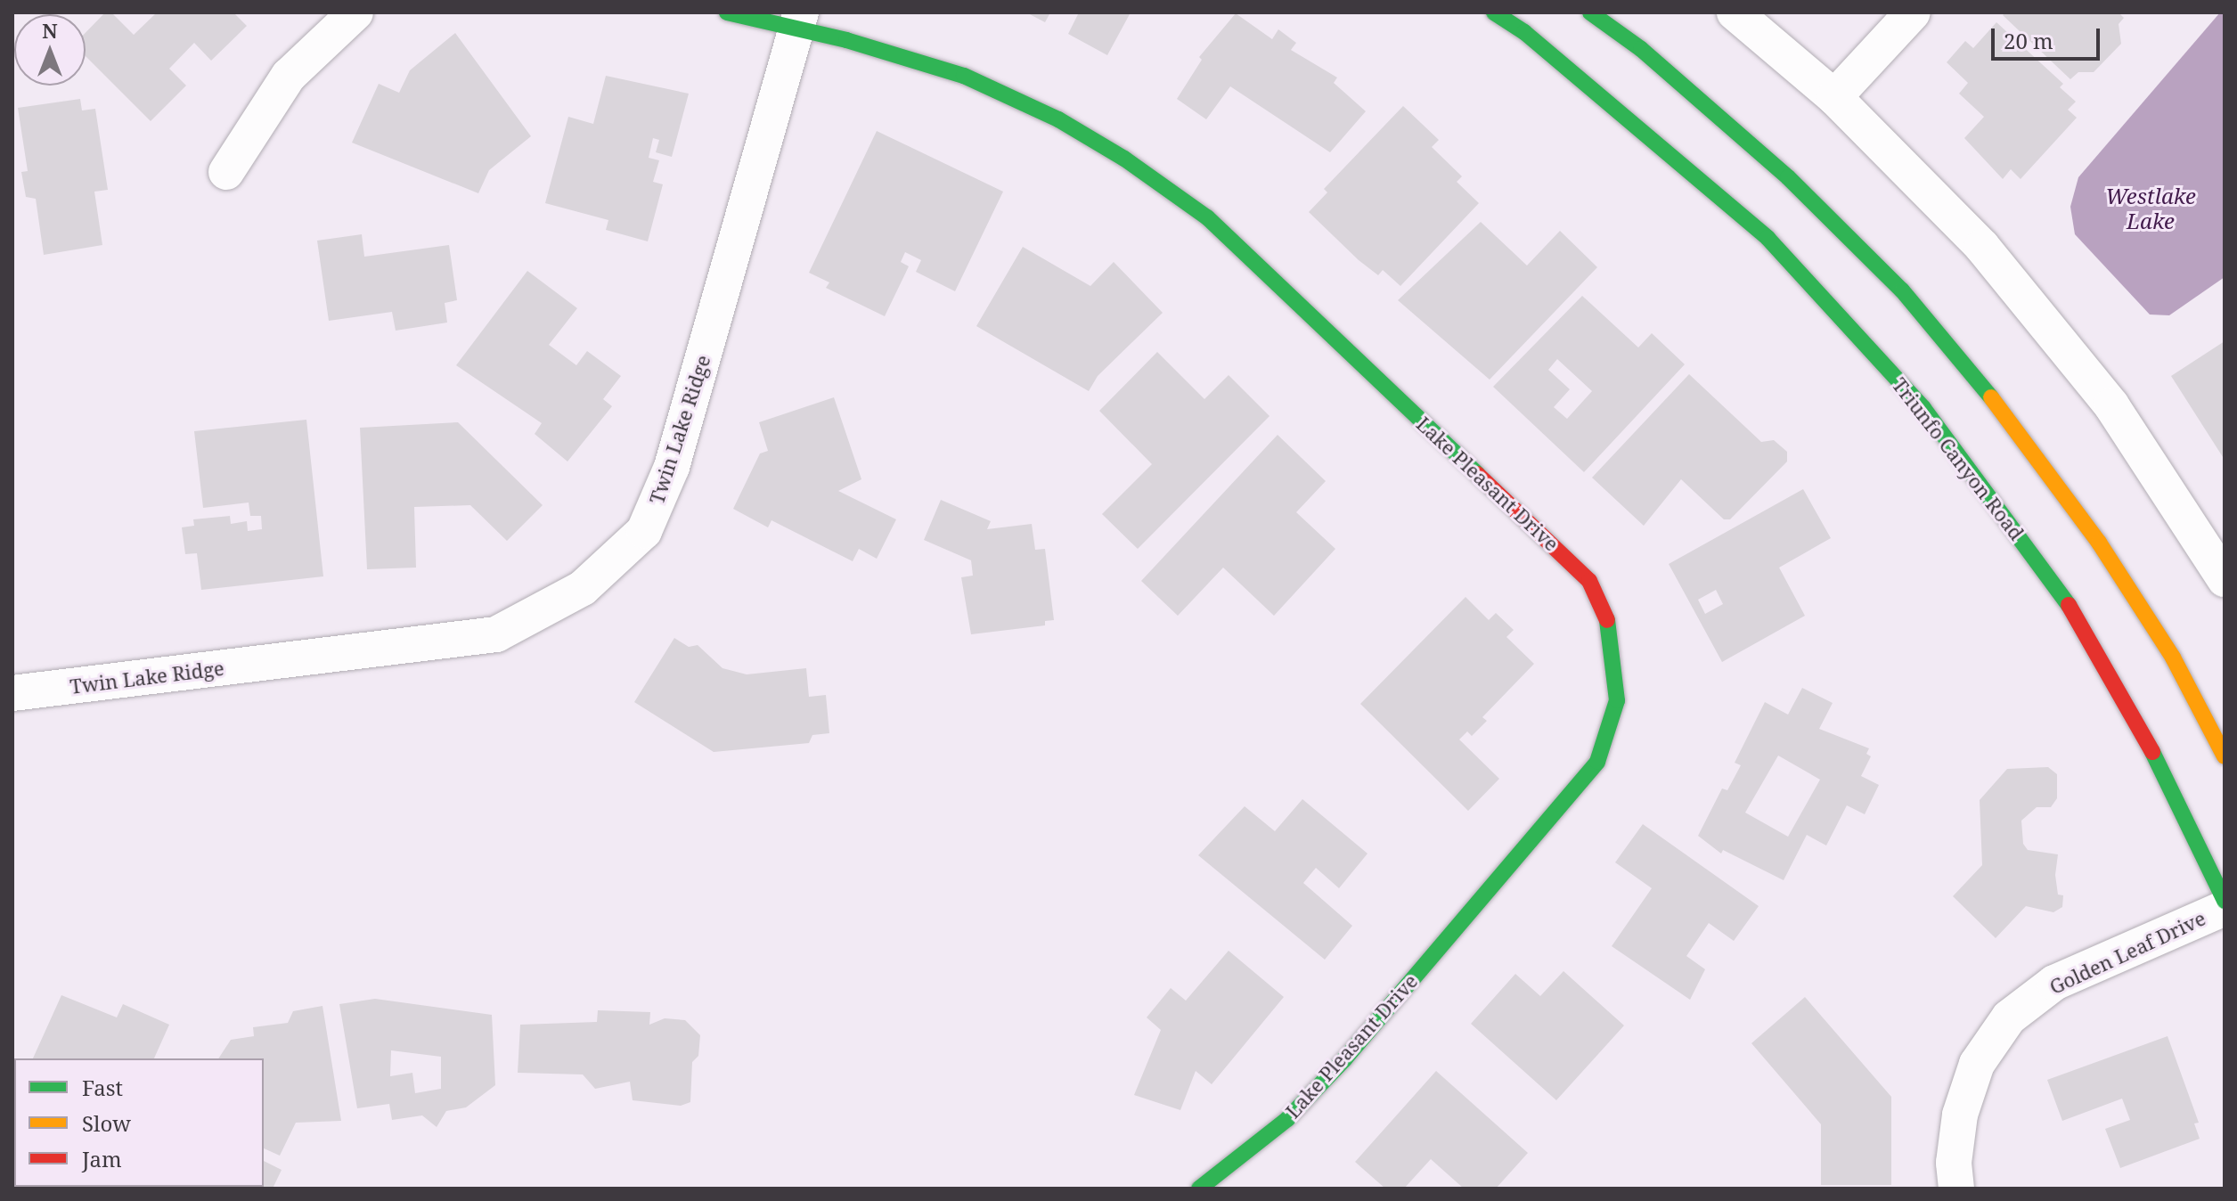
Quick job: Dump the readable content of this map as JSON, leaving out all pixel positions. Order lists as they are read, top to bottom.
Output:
{
  "streets": {
    "street": [
      "Twin Lake Ridge",
      "Triunfo Canyon Road",
      "Lake Pleasant Drive",
      "Golden Leaf Drive"
    ]
  },
  "crossings": [
    ["Twin Lake Ridge", "Lake Pleasant Drive"]
  ],
  "water": ["Westlake Lake"],
  "legend": ["Fast", "Slow", "Jam"],
  "scale_bar": "20 m",
  "north": "top"
}
